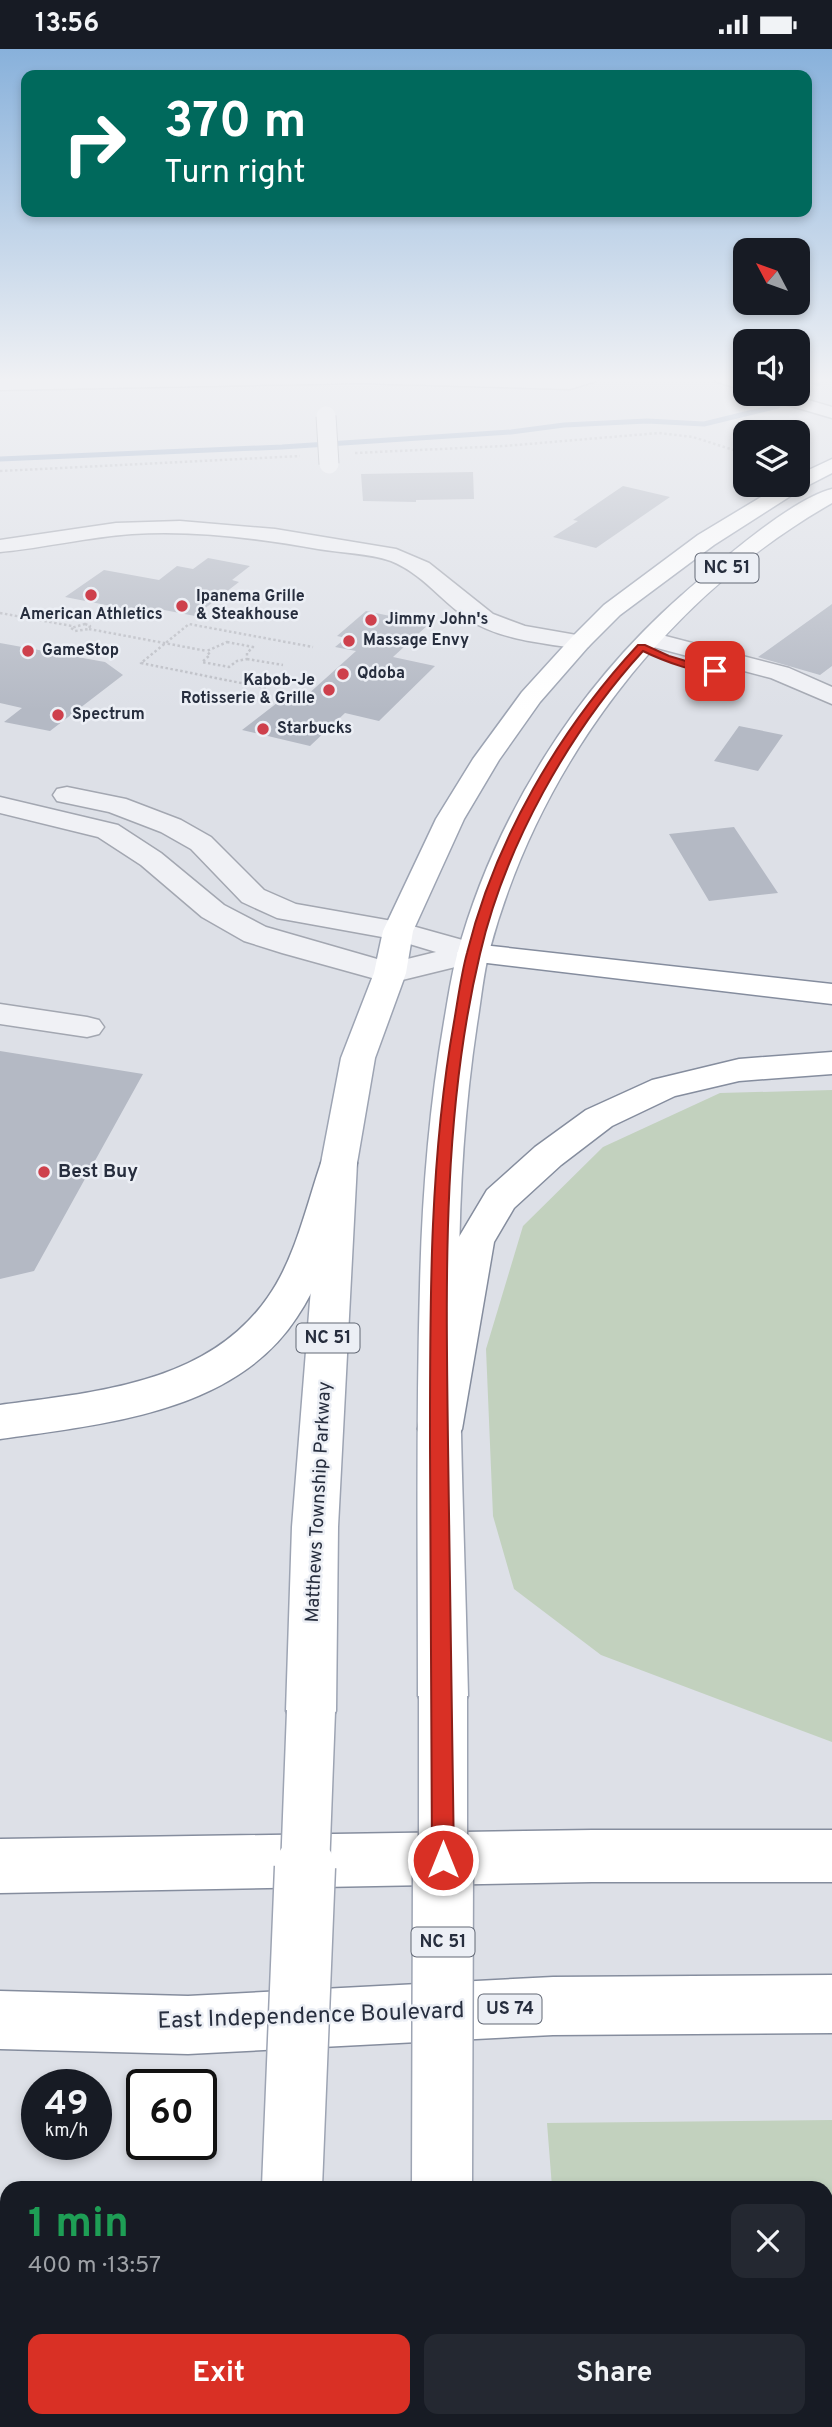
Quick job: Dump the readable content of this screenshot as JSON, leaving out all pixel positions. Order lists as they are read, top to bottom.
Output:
{
  "streets": {
    "main road": [
      "NC 51",
      "Matthews Township Parkway",
      "US 74",
      "East Independence Boulevard"
    ]
  },
  "places": [
    "American Athletics",
    "Ipanema Grille & Steakhouse",
    "Jimmy John's",
    "Massage Envy",
    "GameStop",
    "Qdoba",
    "Kabob-Je Rotisserie & Grille",
    "Spectrum",
    "Starbucks",
    "Best Buy"
  ],
  "north": "top left",
  "page": {
    "status": "13:56",
    "turn": ["370 m", "Turn right"],
    "speed": "49 km/h",
    "limit": "60",
    "heading": ["1 min", "400 m · 13:57"],
    "buttons": ["Exit", "Share"]
  }
}
